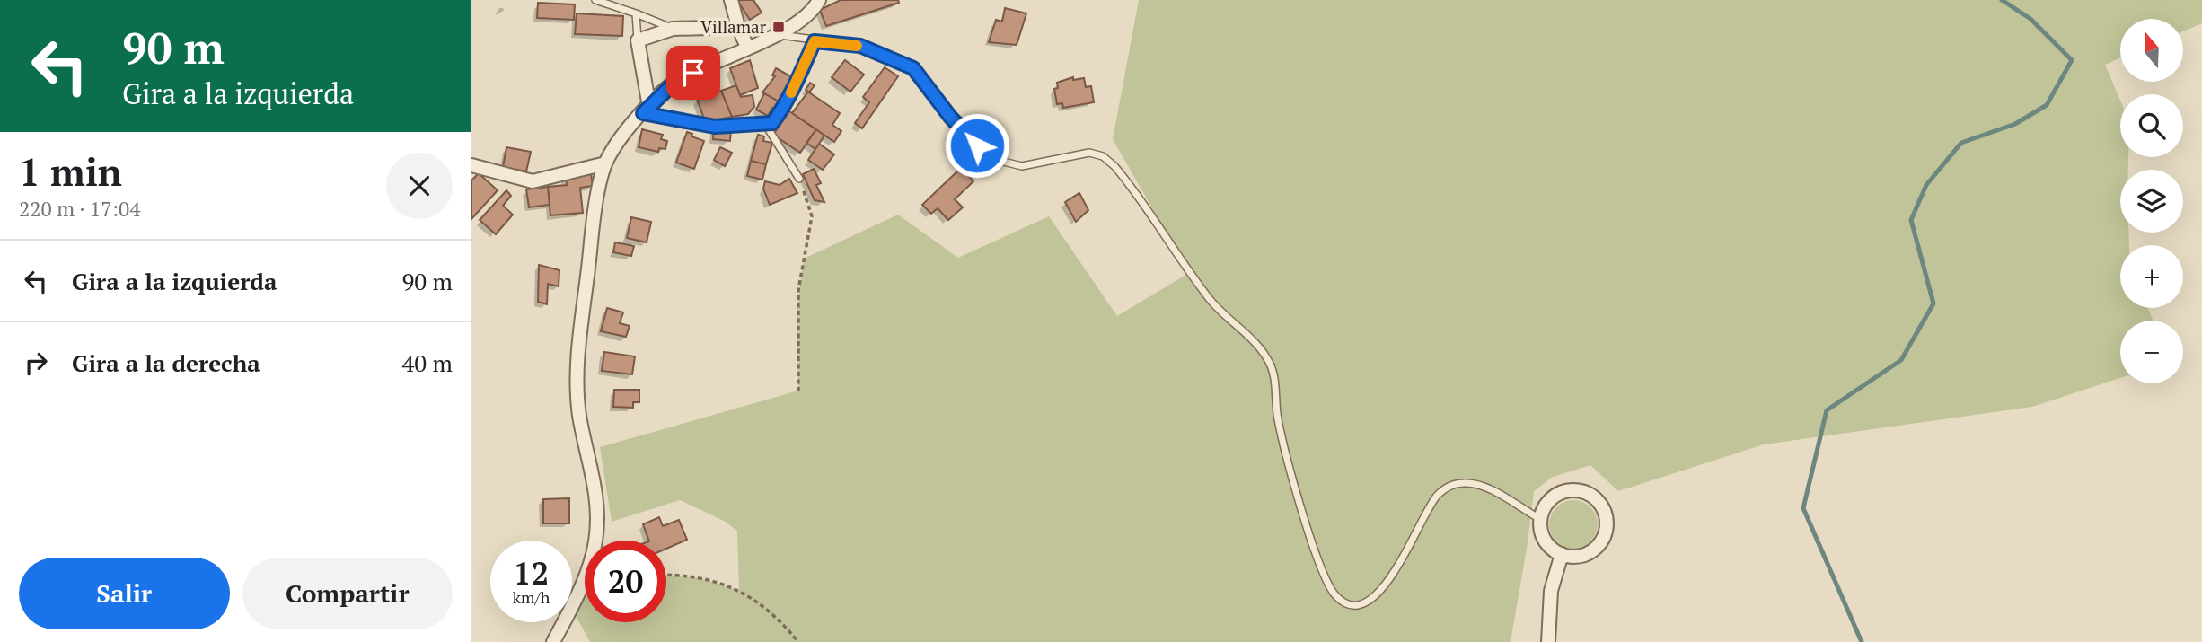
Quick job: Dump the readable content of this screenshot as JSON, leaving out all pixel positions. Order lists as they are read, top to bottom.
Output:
{
  "places": {
    "transit": ["Villamar"]
  },
  "north": "top",
  "page": {
    "turn": ["90 m", "Gira a la izquierda"],
    "map_buttons": ["+", "−"],
    "heading": ["1 min", "220 m · 17:04"],
    "list": [
      {
        "name": "Gira a la izquierda",
        "value": "90 m"
      },
      {
        "name": "Gira a la derecha",
        "value": "40 m"
      }
    ],
    "speed": "12 km/h",
    "limit": "20",
    "buttons": ["Salir", "Compartir"]
  }
}
